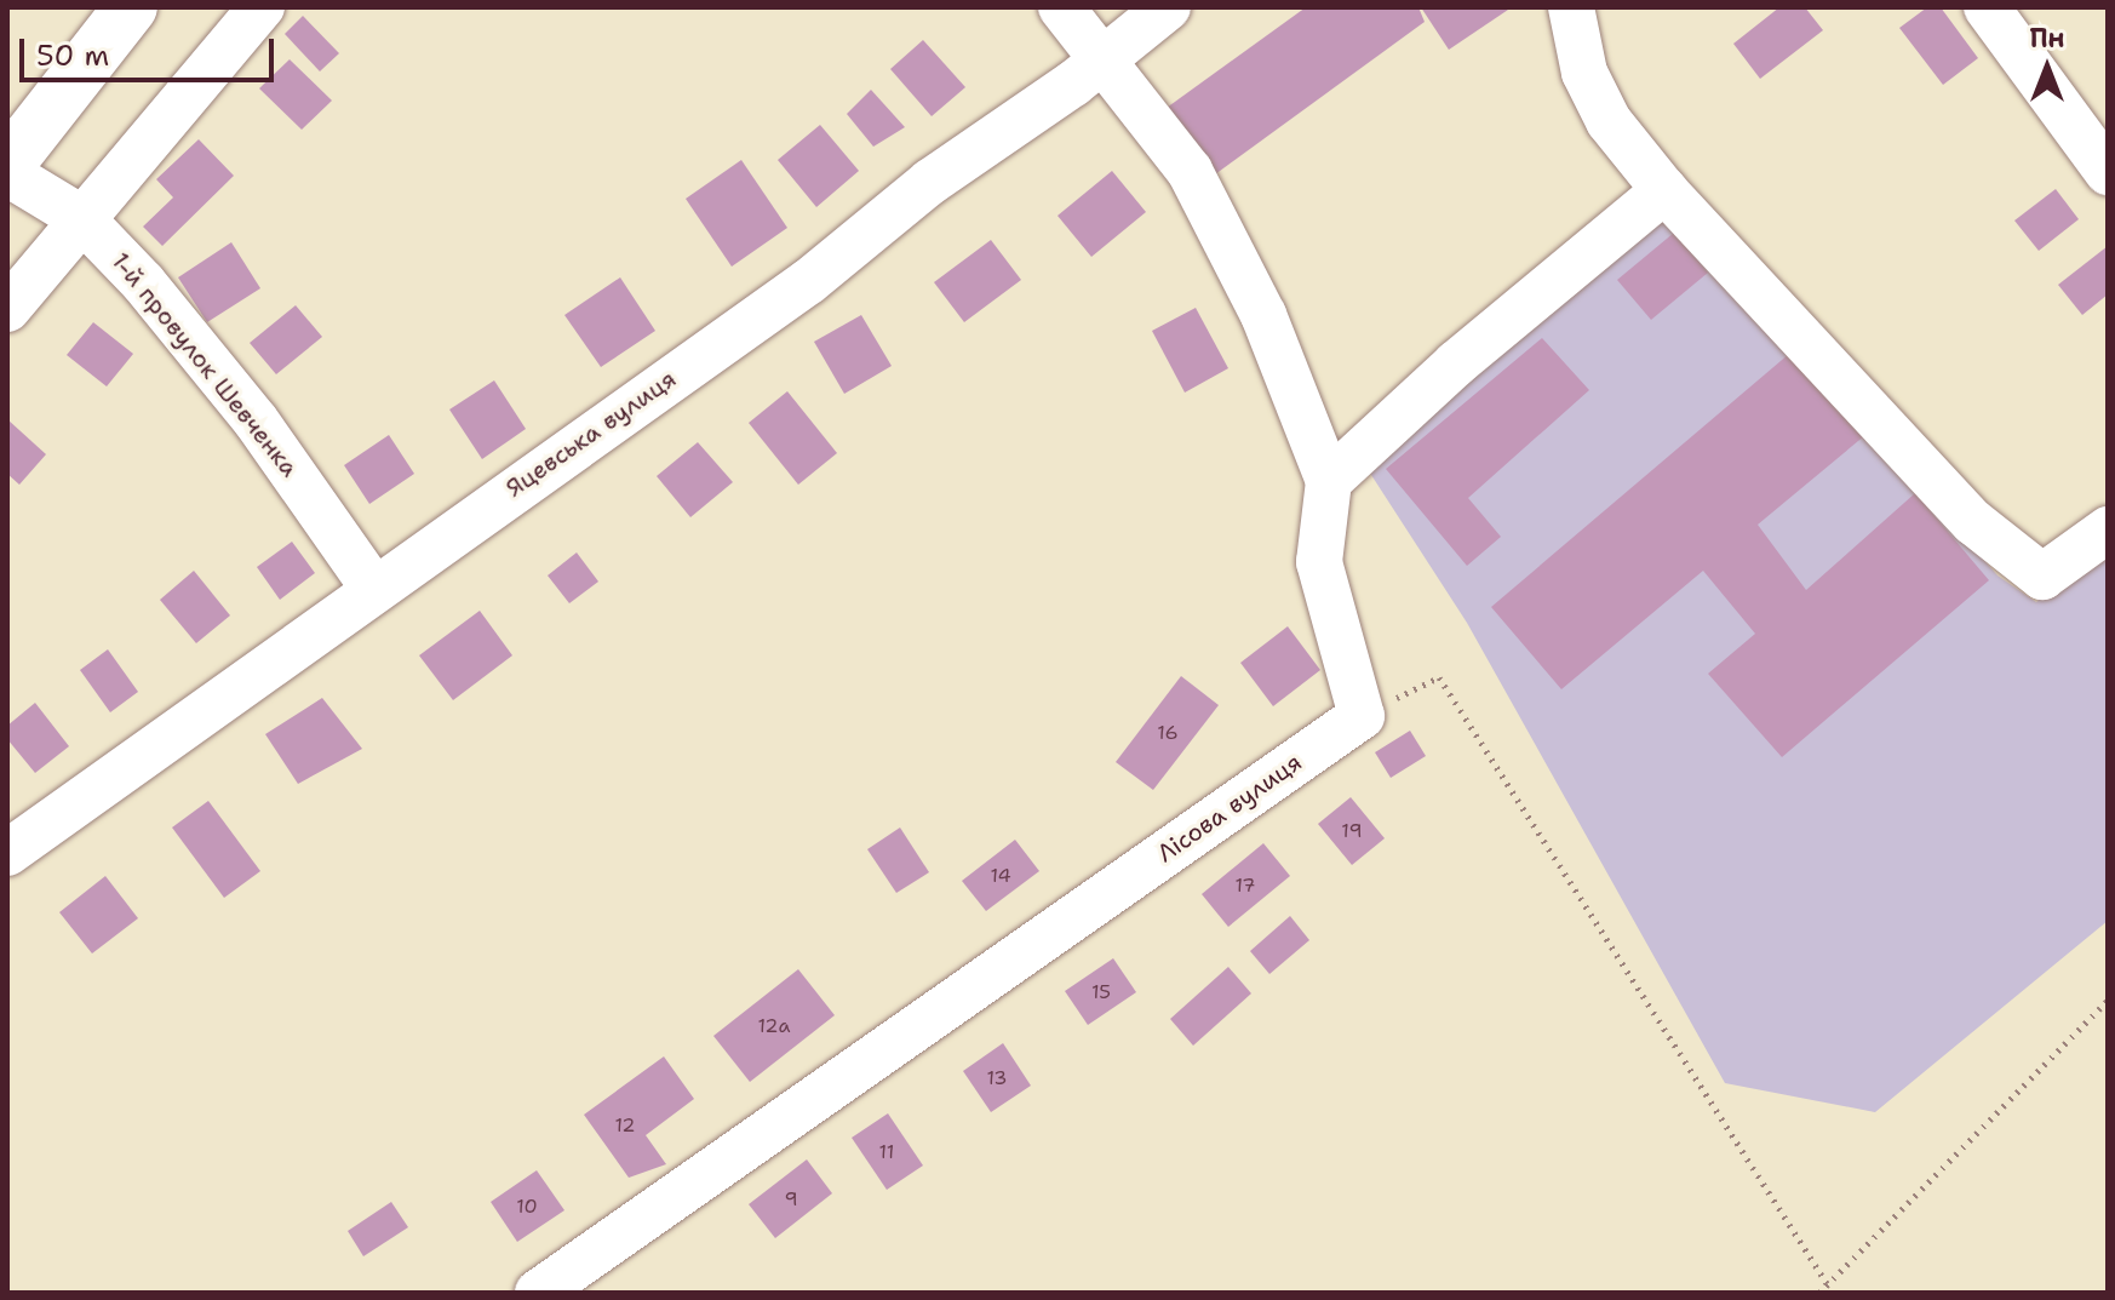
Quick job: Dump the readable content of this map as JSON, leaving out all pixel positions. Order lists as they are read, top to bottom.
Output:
{
  "streets": {
    "street": ["1-й провулок Шевченка", "Яцевська вулиця", "Лісова вулиця"]
  },
  "crossings": [
    ["1-й провулок Шевченка", "Яцевська вулиця"]
  ],
  "house_numbers": [
    "16",
    "19",
    "14",
    "17",
    "15",
    "12а",
    "13",
    "12",
    "11",
    "9",
    "10"
  ],
  "scale_bar": "50 m",
  "north": "top"
}
